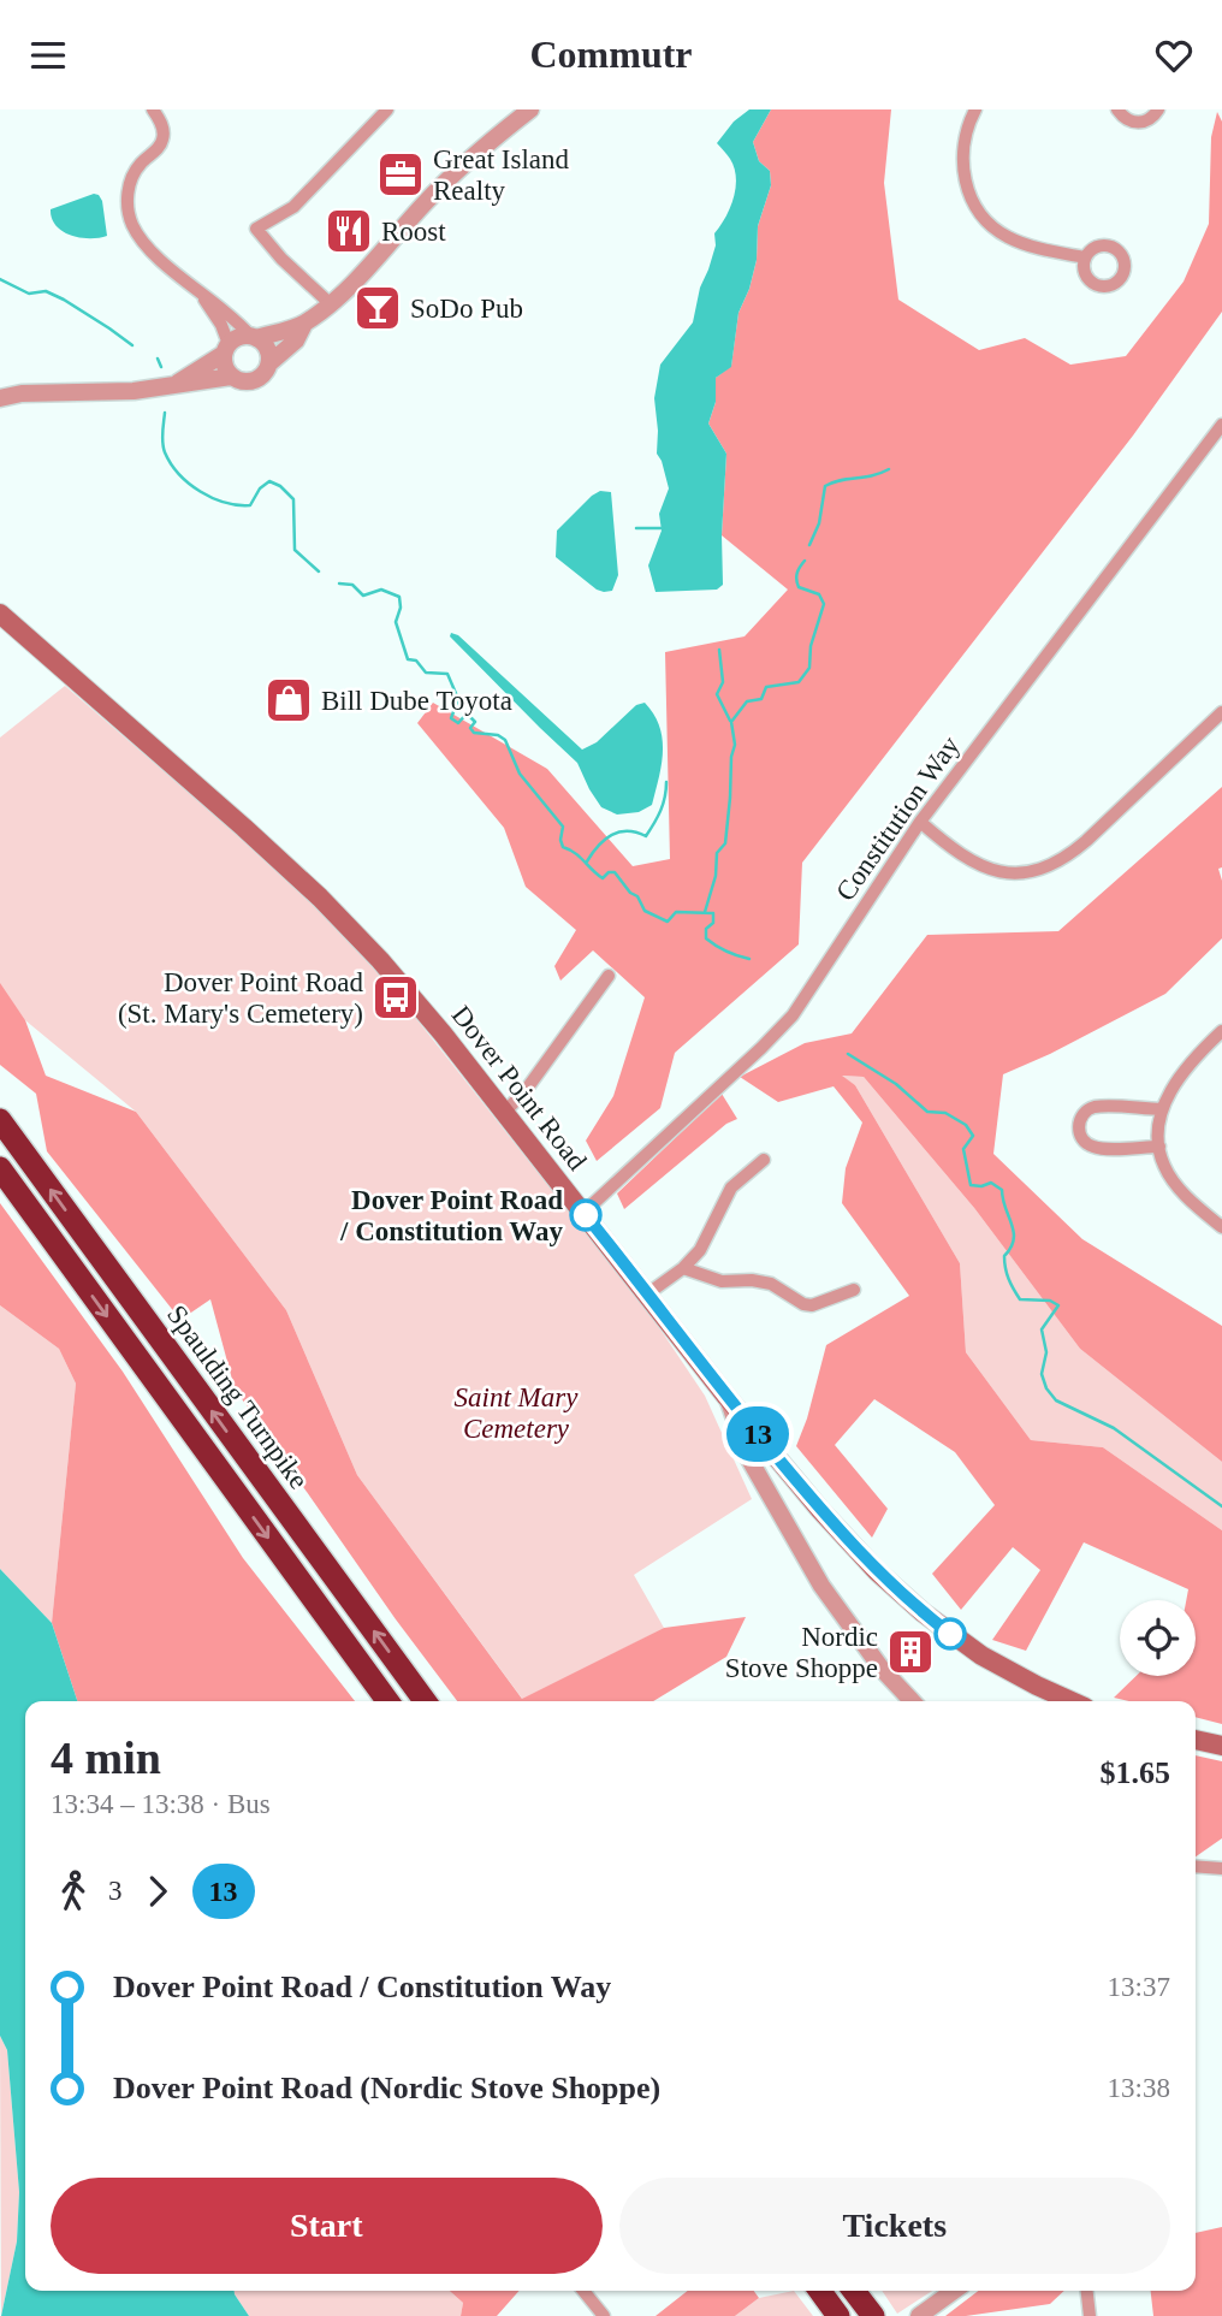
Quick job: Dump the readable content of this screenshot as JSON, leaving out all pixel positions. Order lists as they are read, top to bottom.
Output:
{
  "streets": {
    "highway": ["Spaulding Turnpike"],
    "main road": ["Dover Point Road"],
    "street": ["Constitution Way"]
  },
  "crossings": [
    ["Constitution Way", "Dover Point Road"]
  ],
  "parks": ["Saint Mary Cemetery"],
  "places": {
    "office": ["Great Island Realty"],
    "restaurant": ["Roost"],
    "bar": ["SoDo Pub"],
    "shop": ["Bill Dube Toyota"],
    "bus stop": ["Dover Point Road (St. Mary's Cemetery)"],
    "other": ["Dover Point Road / Constitution Way"],
    "building": ["Nordic Stove Shoppe"]
  },
  "lines": ["bus line 13"],
  "page": {
    "header": "Commutr",
    "on_map": "13",
    "heading": ["4 min", "13:34 – 13:38 · Bus", "$1.65"],
    "legs": ["3", "13"],
    "list": [
      {
        "name": "Dover Point Road / Constitution Way",
        "value": "13:37"
      },
      {
        "name": "Dover Point Road (Nordic Stove Shoppe)",
        "value": "13:38"
      }
    ],
    "buttons": ["Start", "Tickets"]
  }
}
